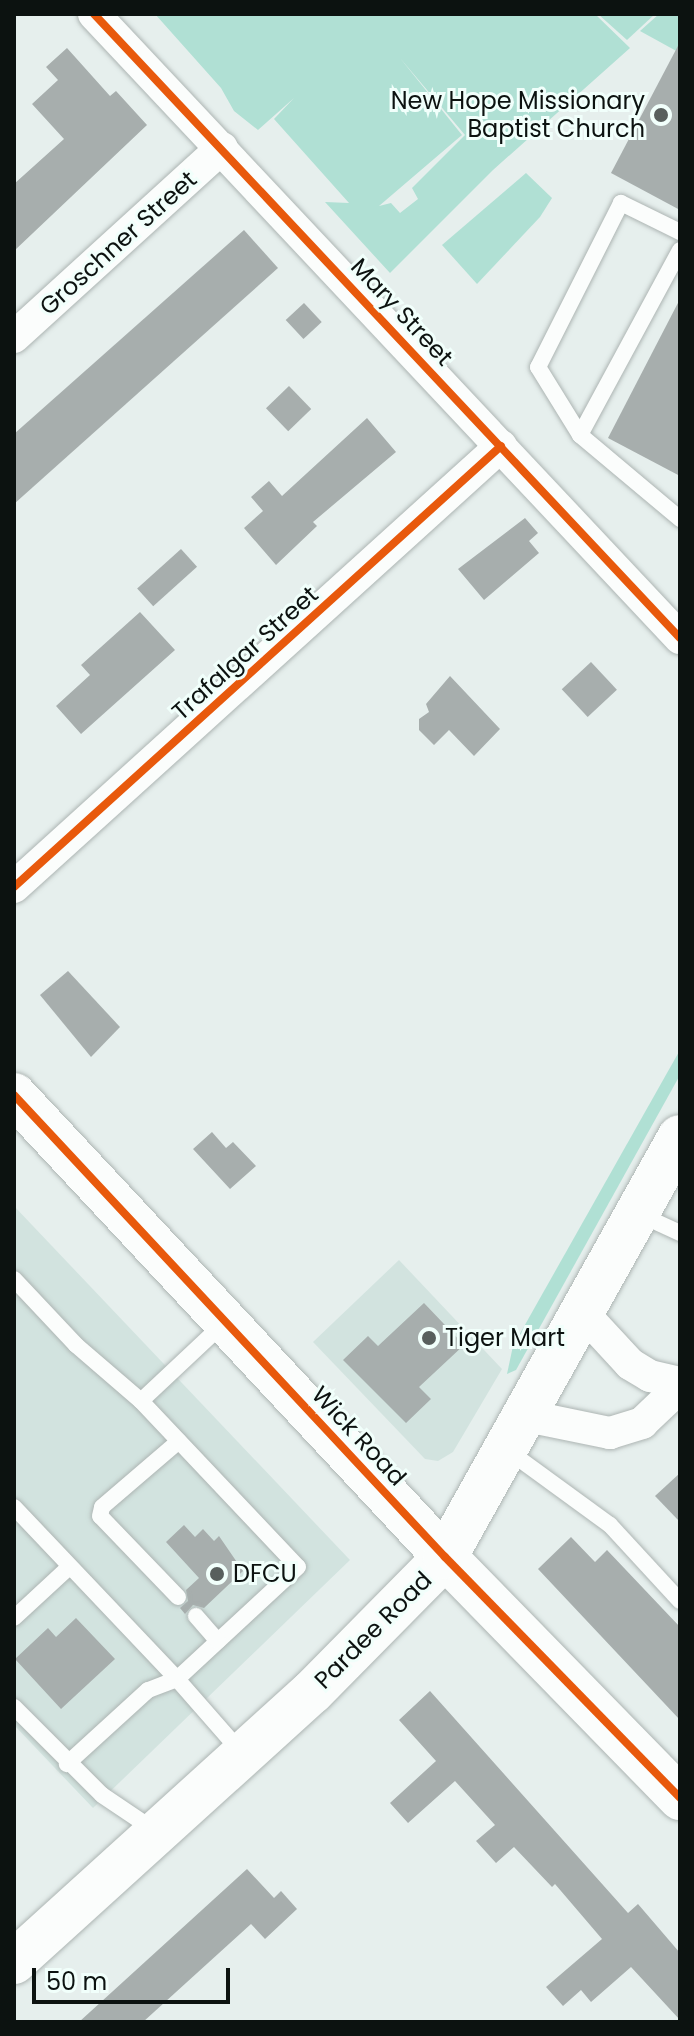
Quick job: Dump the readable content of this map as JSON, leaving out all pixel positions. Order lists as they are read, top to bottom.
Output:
{
  "streets": {
    "main road": ["Wick Road", "Pardee Road"],
    "street": ["Groschner Street", "Mary Street", "Trafalgar Street"]
  },
  "crossings": [
    ["Groschner Street", "Mary Street"],
    ["Mary Street", "Trafalgar Street"],
    ["Wick Road", "Pardee Road"]
  ],
  "places": ["New Hope Missionary Baptist Church", "Tiger Mart", "DFCU"],
  "scale_bar": "50 m"
}
